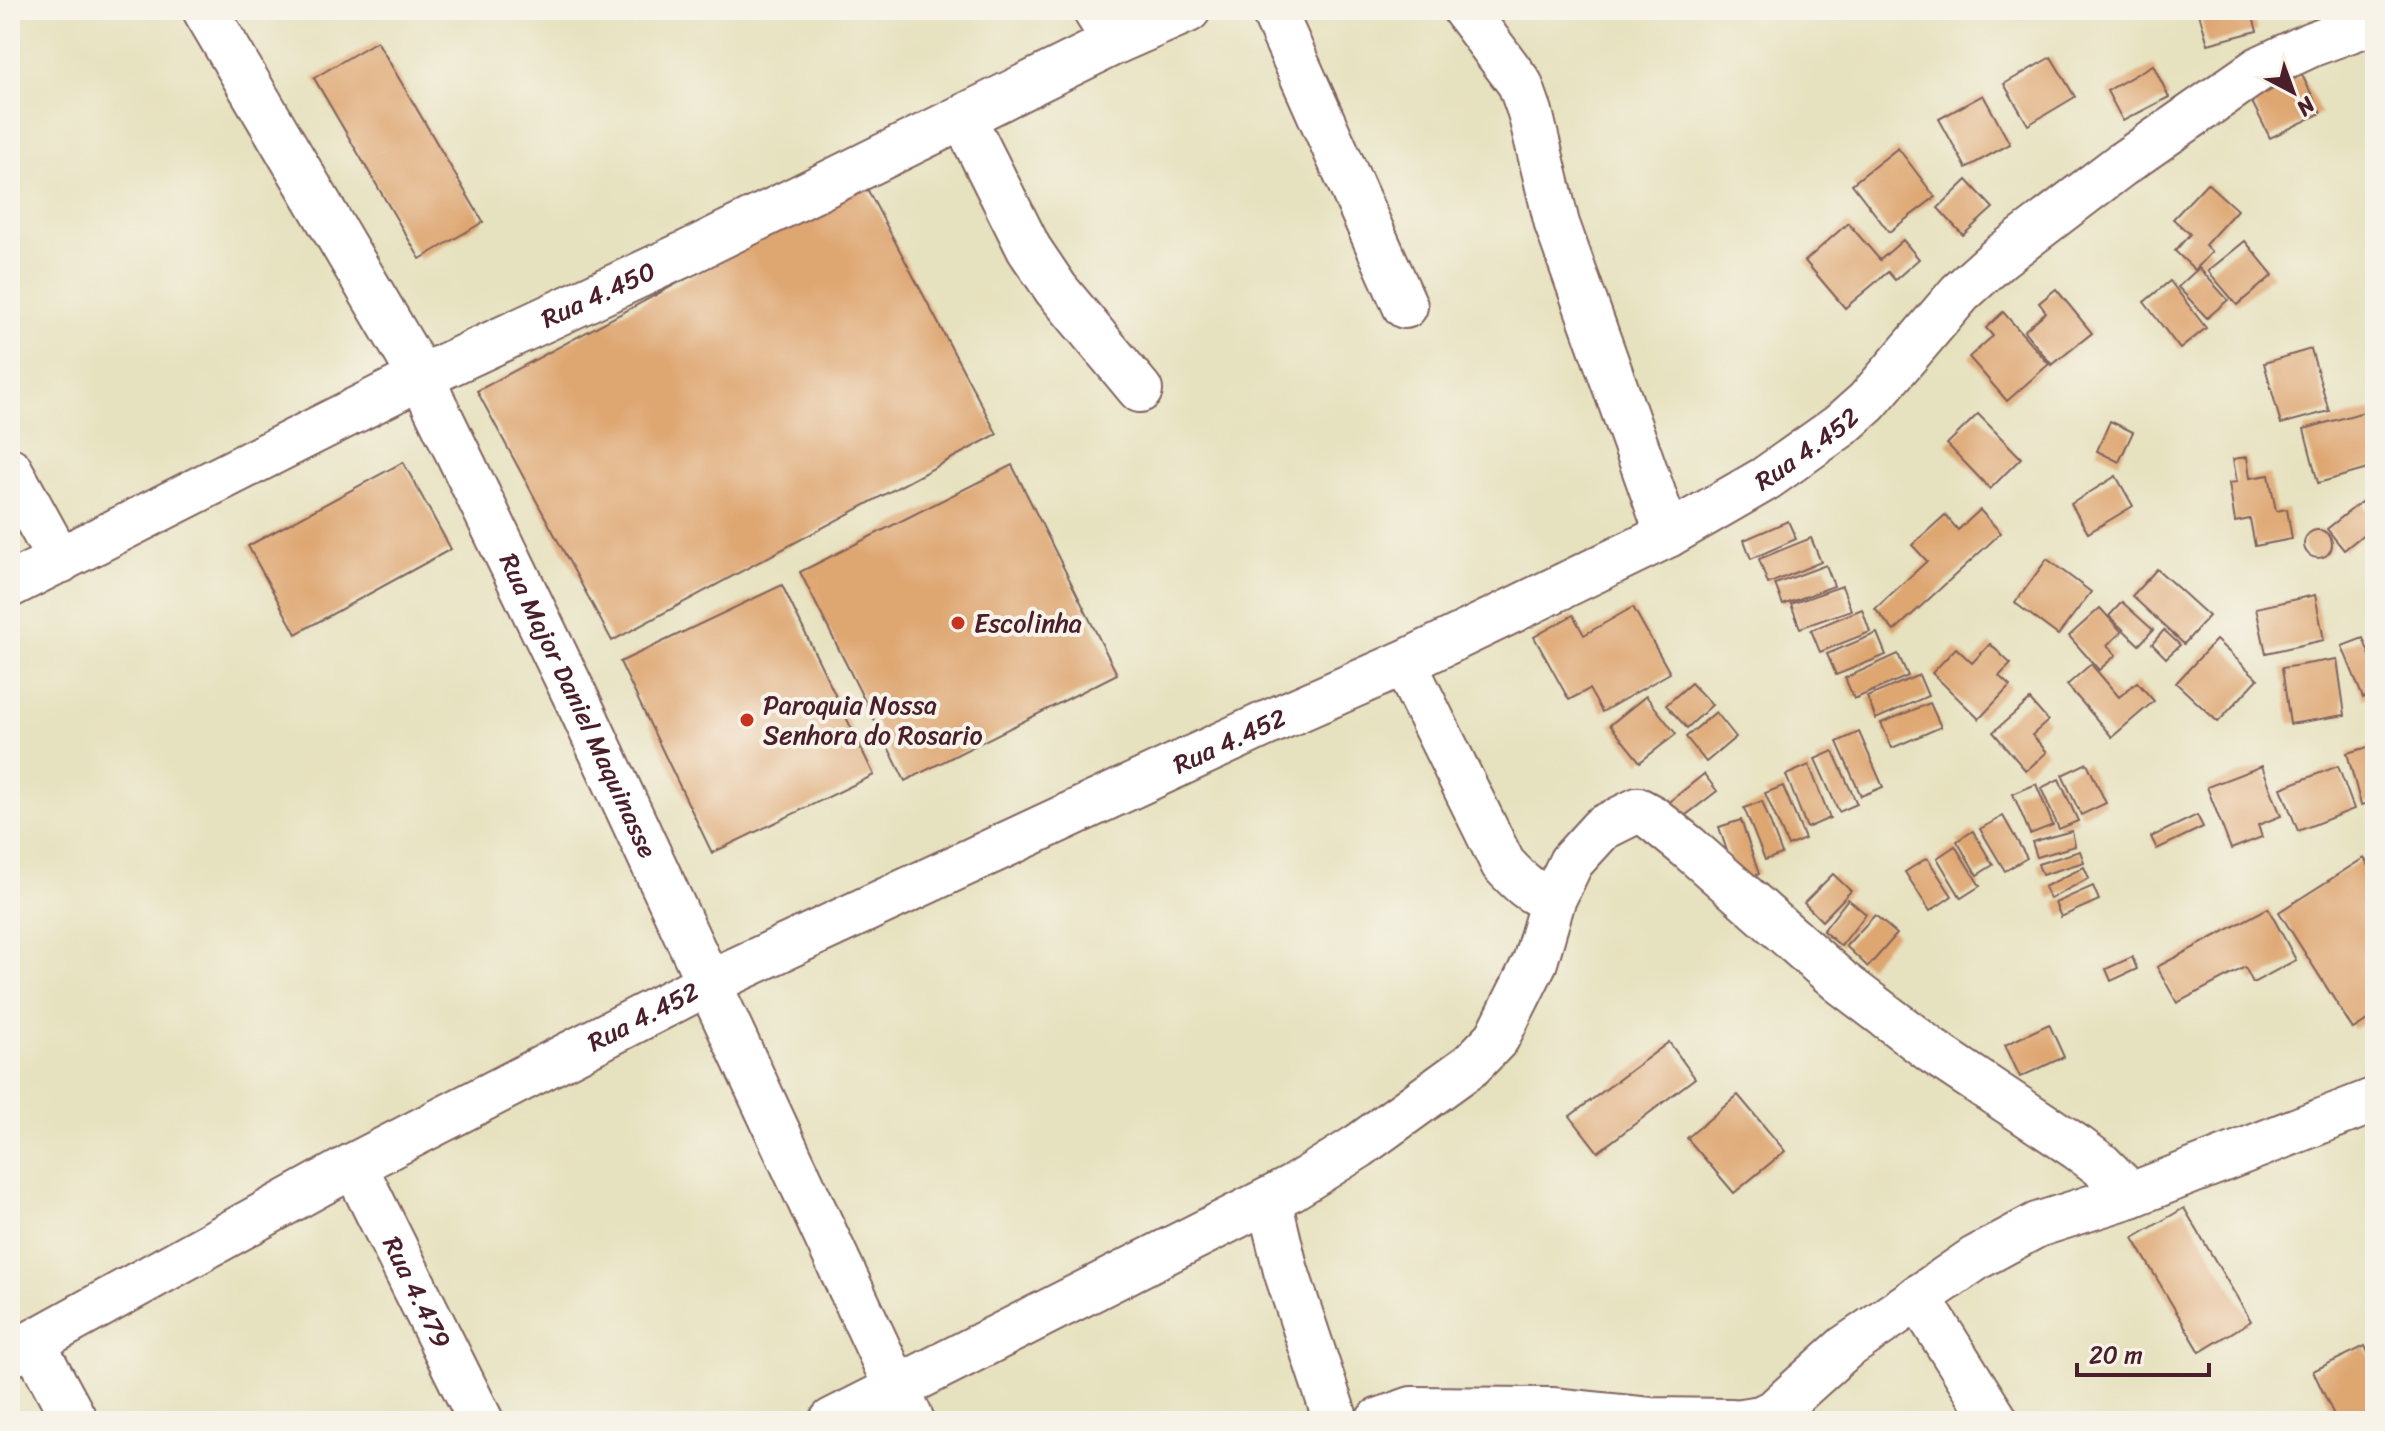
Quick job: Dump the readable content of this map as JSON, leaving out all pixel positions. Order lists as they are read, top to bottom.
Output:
{
  "streets": {
    "street": [
      "Rua 4.450",
      "Rua 4.452",
      "Rua Major Daniel Maquinasse",
      "Rua 4.479"
    ]
  },
  "crossings": [
    ["Rua 4.450", "Rua Major Daniel Maquinasse"],
    ["Rua 4.452", "Rua Major Daniel Maquinasse"],
    ["Rua 4.452", "Rua 4.479"]
  ],
  "places": ["Escolinha", "Paroquia Nossa Senhora do Rosario"],
  "scale_bar": "20 m",
  "north": "bottom right"
}
